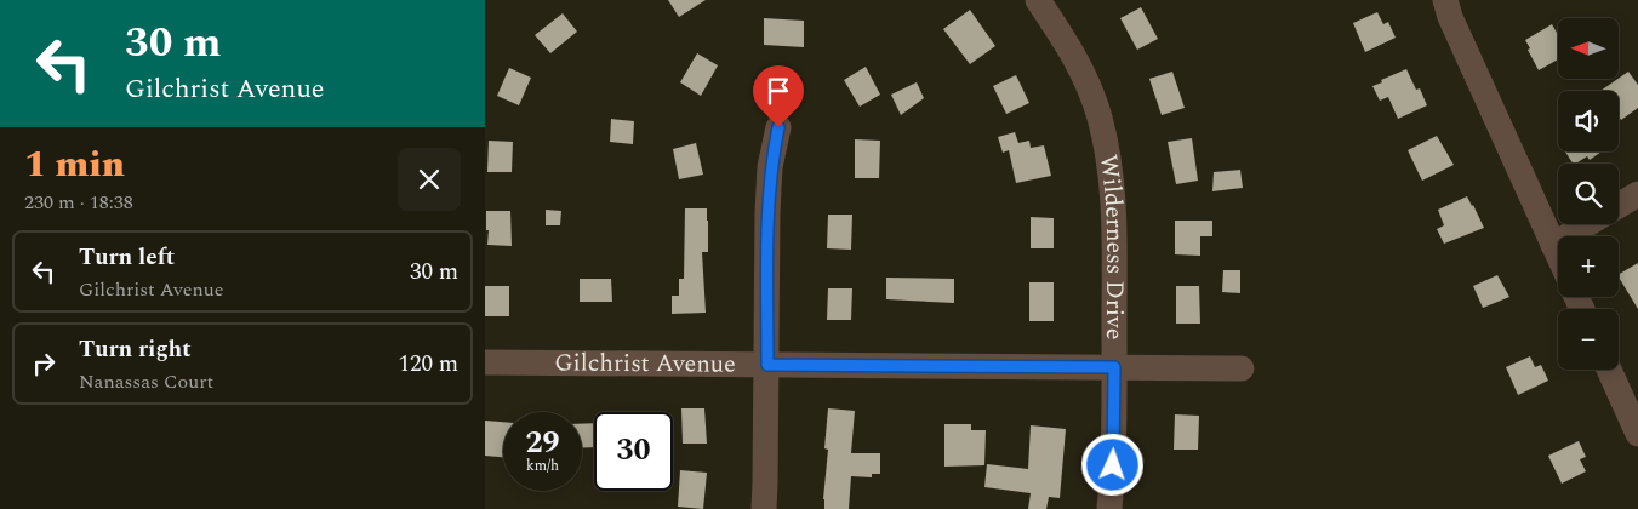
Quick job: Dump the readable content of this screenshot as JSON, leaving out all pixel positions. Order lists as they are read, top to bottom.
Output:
{
  "streets": {
    "street": ["Wilderness Drive", "Gilchrist Avenue"]
  },
  "crossings": [
    ["Wilderness Drive", "Gilchrist Avenue"]
  ],
  "north": "left",
  "page": {
    "turn": ["30 m", "Gilchrist Avenue"],
    "map_buttons": ["+", "−"],
    "heading": ["1 min", "230 m · 18:38"],
    "list": [
      {
        "name": "Turn left",
        "note": "Gilchrist Avenue",
        "value": "30 m"
      },
      {
        "name": "Turn right",
        "note": "Nanassas Court",
        "value": "120 m"
      }
    ],
    "speed": "29 km/h",
    "limit": "30"
  }
}
